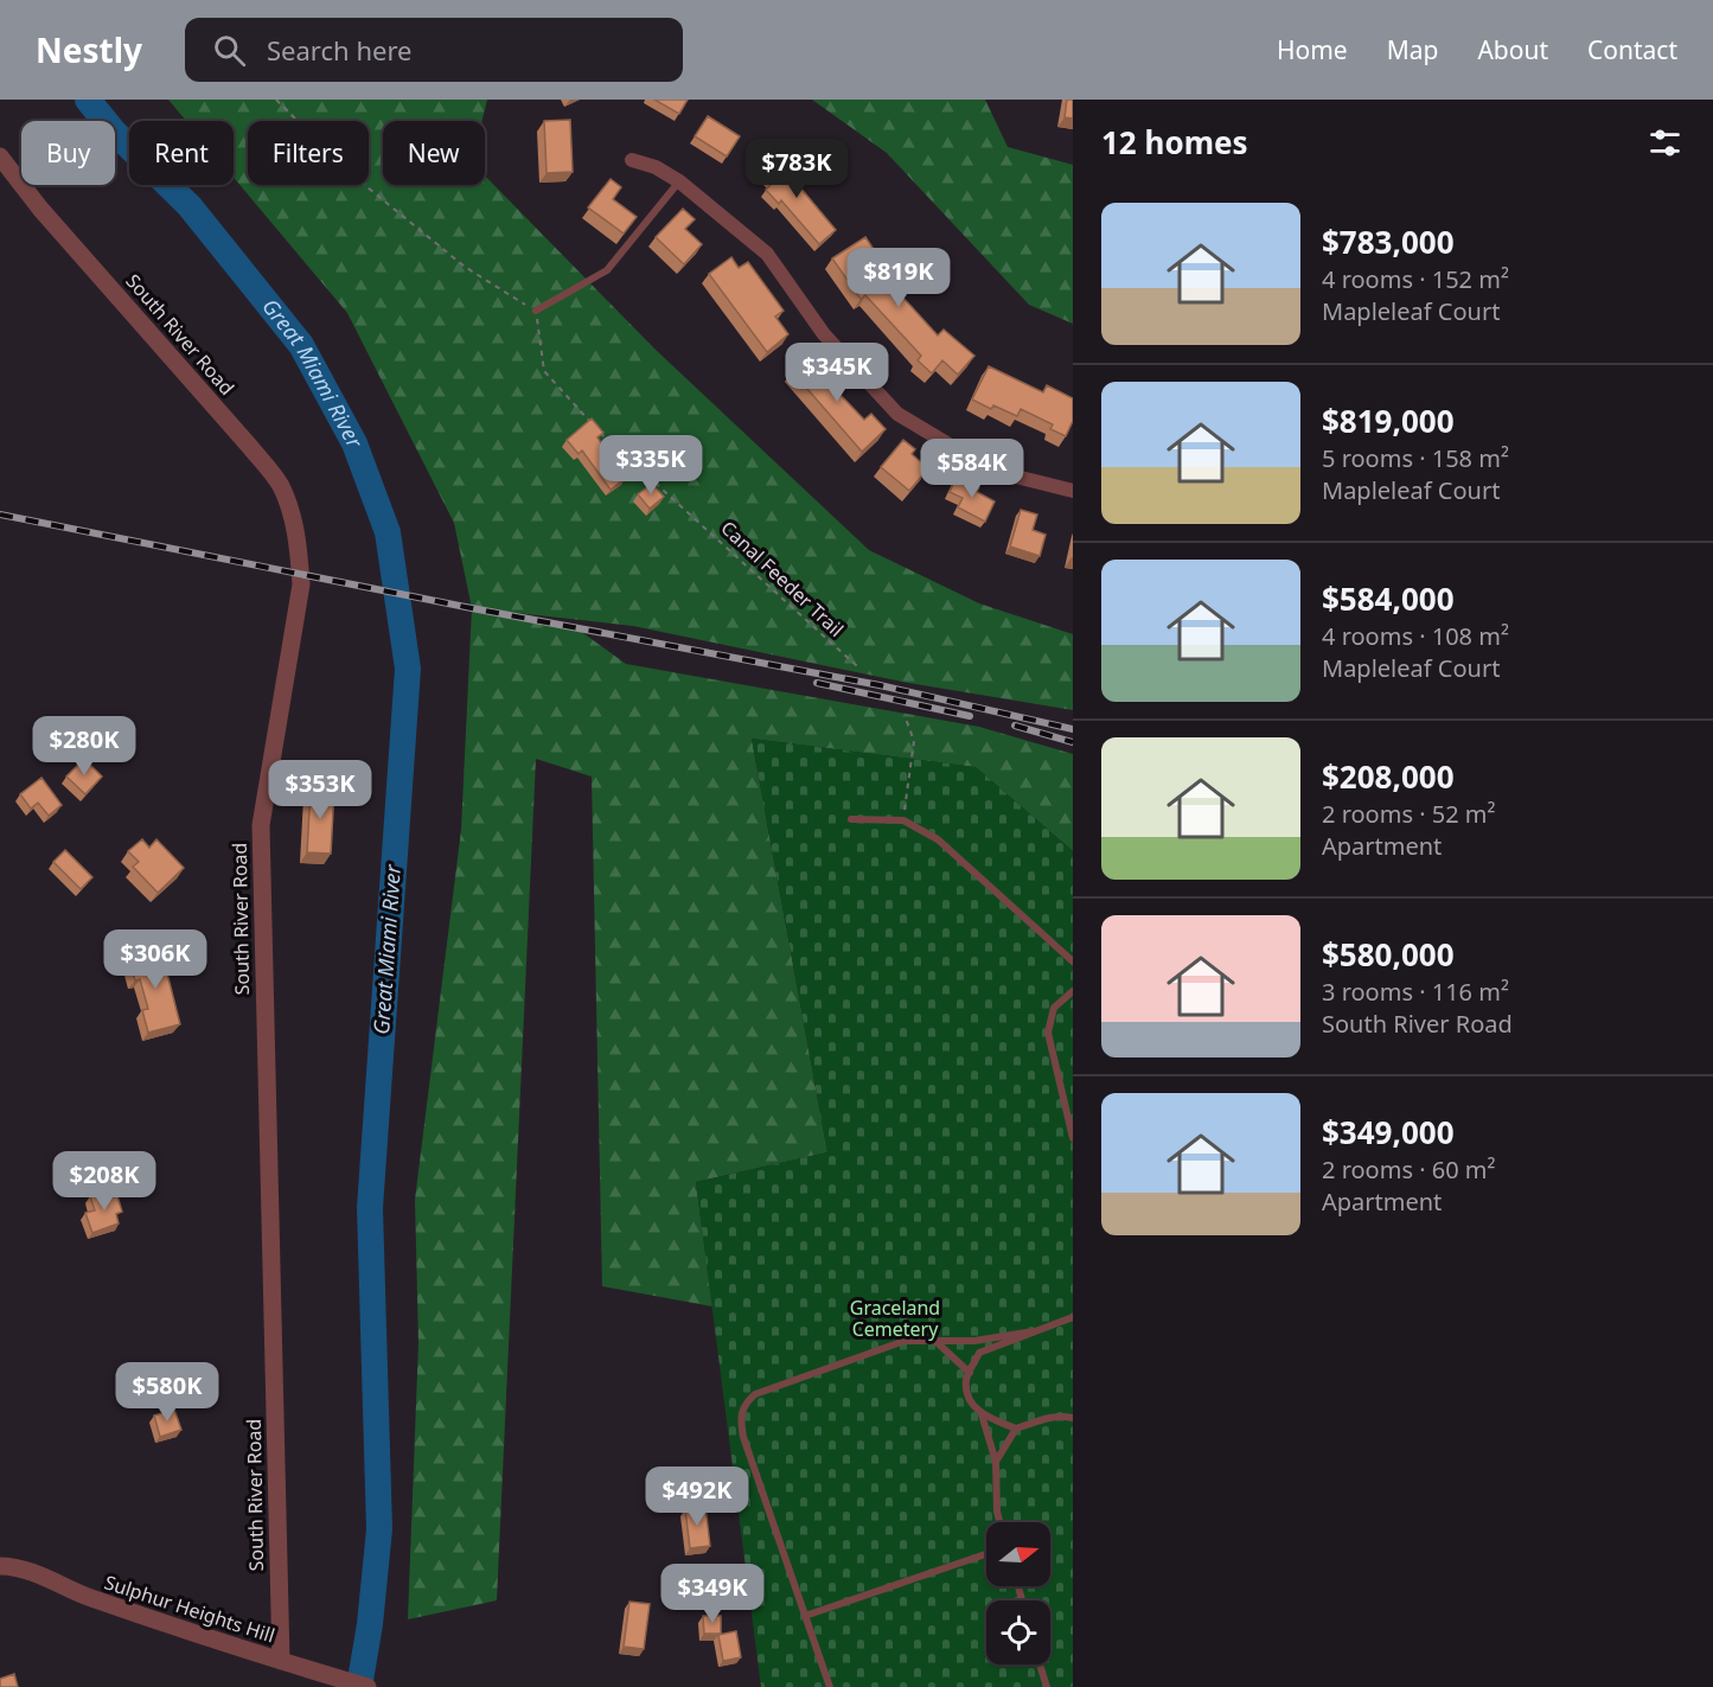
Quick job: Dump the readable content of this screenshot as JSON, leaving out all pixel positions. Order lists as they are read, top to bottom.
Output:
{
  "streets": {
    "street": ["South River Road", "Sulphur Heights Hill"],
    "path": ["Canal Feeder Trail"]
  },
  "crossings": [
    ["South River Road", "Sulphur Heights Hill"]
  ],
  "water": ["Great Miami River"],
  "parks": ["Graceland Cemetery"],
  "north": "right",
  "page": {
    "header": "Nestly",
    "search": "Search here",
    "nav": [
      "Home",
      "Map",
      "About",
      "Contact"
    ],
    "heading": "12 homes",
    "chip": [
      "Buy",
      "Rent",
      "Filters",
      "New"
    ],
    "price": [
      "$783K",
      "$819K",
      "$345K",
      "$335K",
      "$584K",
      "$280K",
      "$353K",
      "$306K",
      "$208K",
      "$580K",
      "$492K",
      "$349K"
    ],
    "list": [
      {
        "name": "$783,000",
        "note": "4 rooms · 152 m² · Mapleleaf Court"
      },
      {
        "name": "$819,000",
        "note": "5 rooms · 158 m² · Mapleleaf Court"
      },
      {
        "name": "$584,000",
        "note": "4 rooms · 108 m² · Mapleleaf Court"
      },
      {
        "name": "$208,000",
        "note": "2 rooms · 52 m² · Apartment"
      },
      {
        "name": "$580,000",
        "note": "3 rooms · 116 m² · South River Road"
      },
      {
        "name": "$349,000",
        "note": "2 rooms · 60 m² · Apartment"
      }
    ]
  }
}
